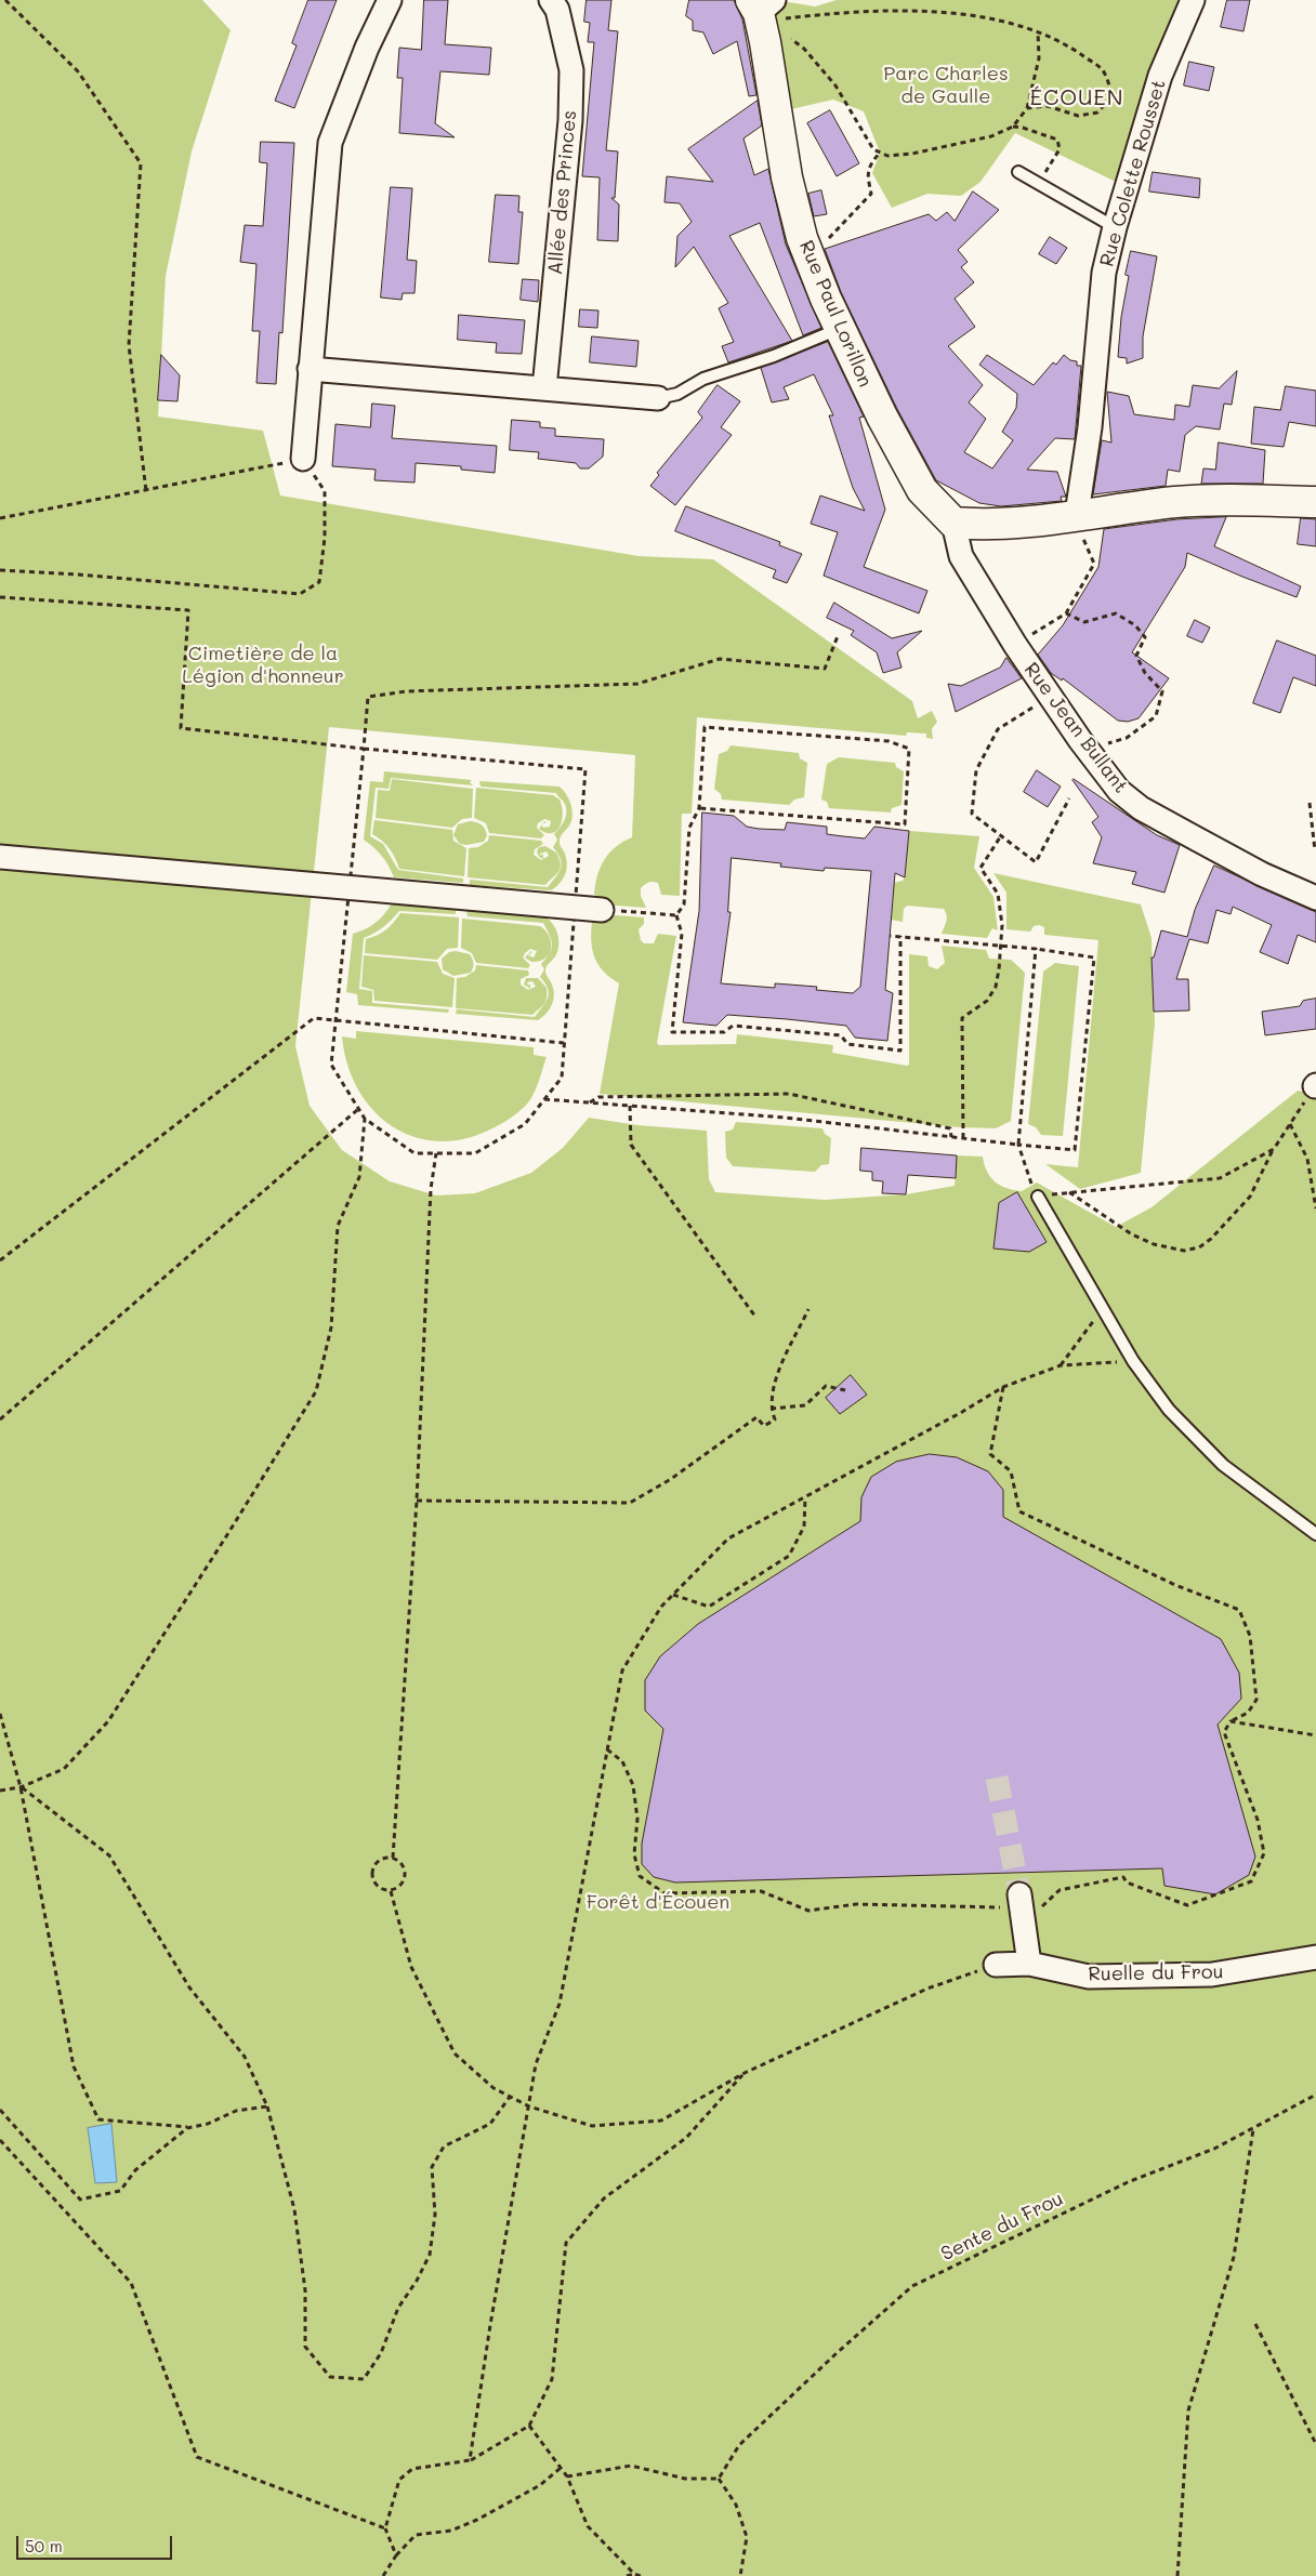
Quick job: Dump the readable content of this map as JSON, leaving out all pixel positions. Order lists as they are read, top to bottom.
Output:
{
  "streets": {
    "main road": ["Rue Paul Lorillon"],
    "street": [
      "Rue Colette Rousset",
      "Allée des Princes",
      "Rue Jean Bullant",
      "Ruelle du Frou"
    ],
    "path": ["Sente du Frou"]
  },
  "crossings": [
    ["Rue Paul Lorillon", "Rue Jean Bullant"]
  ],
  "districts": ["ÉCOUEN"],
  "parks": ["Parc Charles de Gaulle", "Cimetière de la Légion d'honneur", "Forêt d'Écouen"],
  "scale_bar": "50 m"
}
